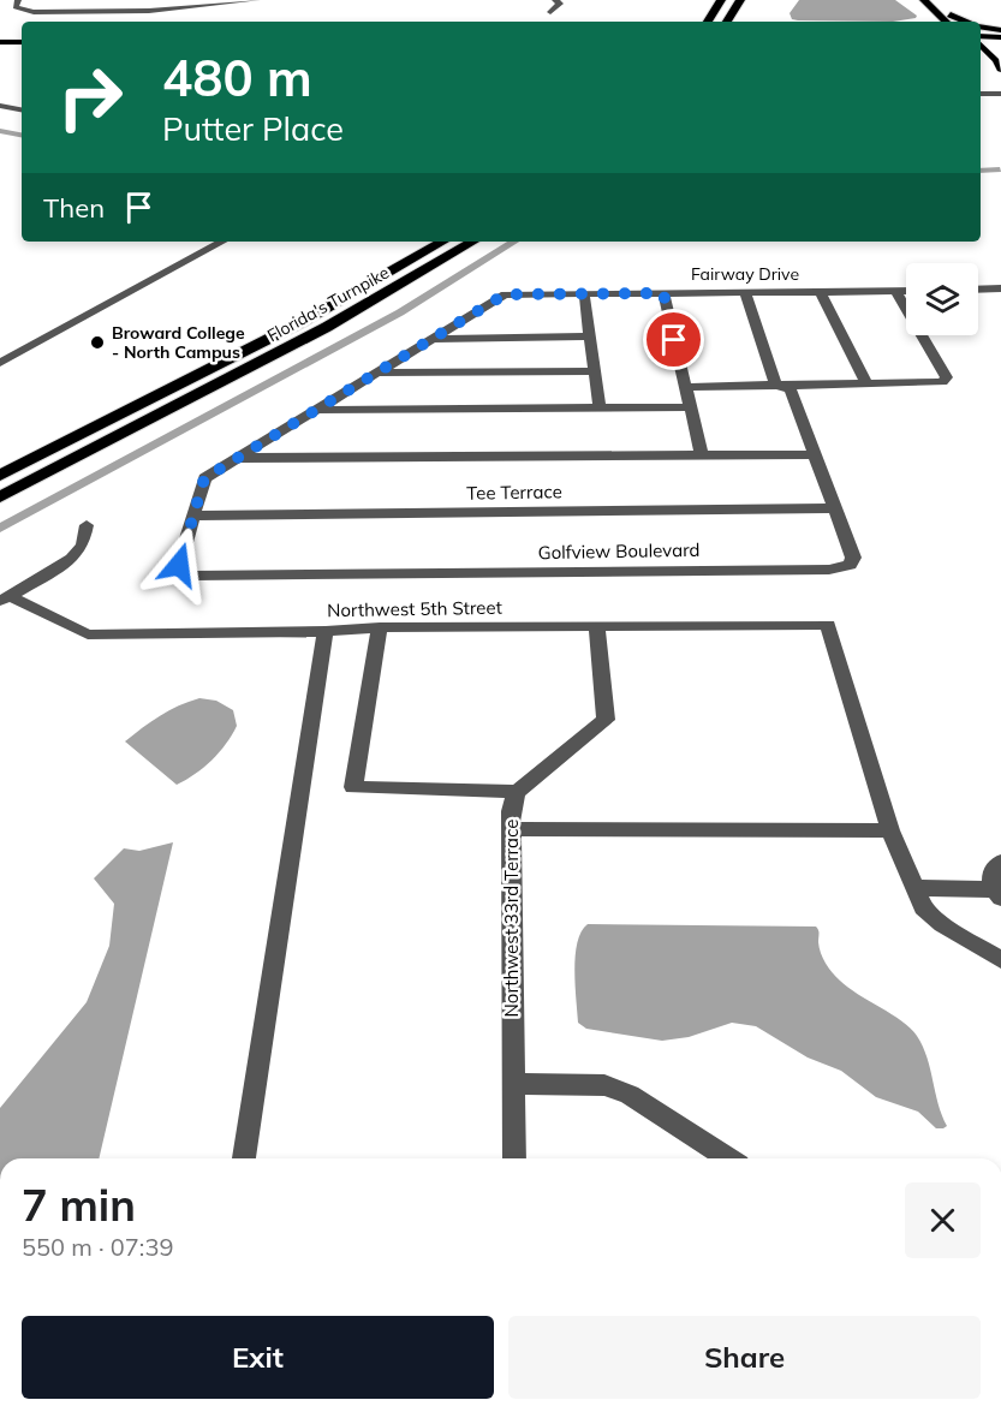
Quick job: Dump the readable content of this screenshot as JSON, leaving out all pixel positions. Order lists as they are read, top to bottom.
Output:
{
  "streets": {
    "highway": ["Florida's Turnpike"],
    "street": [
      "Fairway Drive",
      "Tee Terrace",
      "Golfview Boulevard",
      "Northwest 5th Street",
      "Northwest 33rd Terrace"
    ]
  },
  "crossings": [
    ["Fairway Drive", "Tee Terrace"],
    ["Fairway Drive", "Golfview Boulevard"],
    ["Tee Terrace", "Golfview Boulevard"]
  ],
  "places": ["Broward College - North Campus"],
  "page": {
    "turn": ["480 m", "Putter Place"],
    "then": "Then",
    "heading": ["7 min", "550 m · 07:39"],
    "buttons": ["Exit", "Share"]
  }
}
